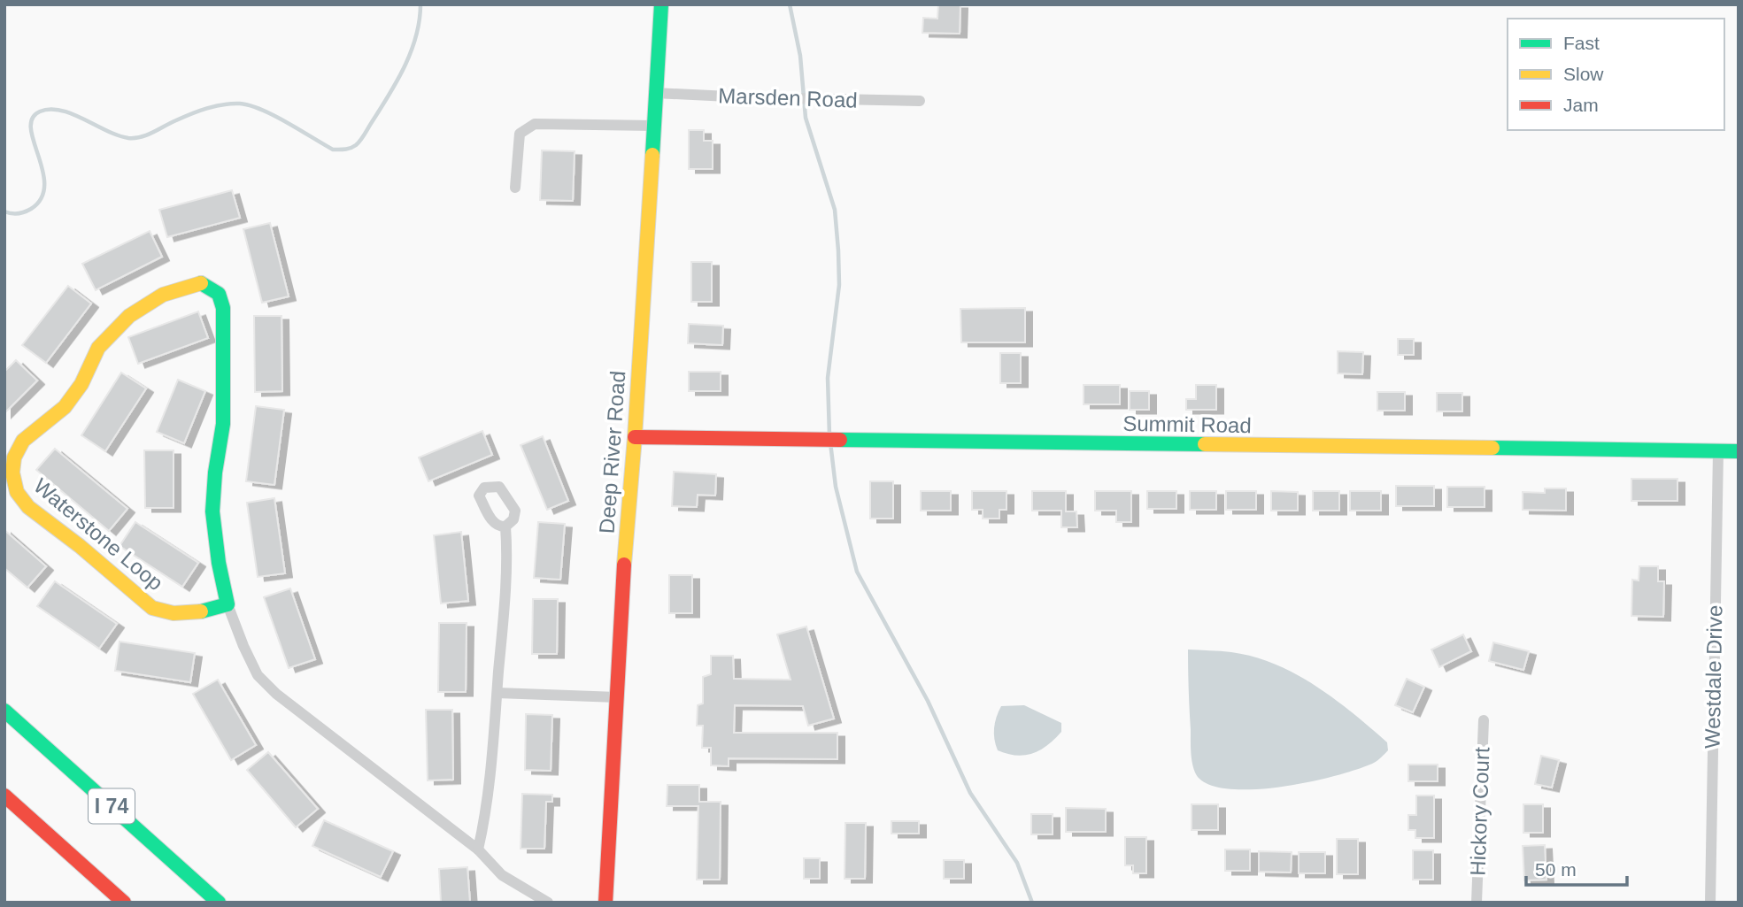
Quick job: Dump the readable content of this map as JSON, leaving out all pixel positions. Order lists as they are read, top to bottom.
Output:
{
  "streets": {
    "main road": [
      "Summit Road",
      "Deep River Road",
      "Waterstone Loop",
      "I 74"
    ],
    "street": ["Marsden Road", "Westdale Drive", "Hickory Court"]
  },
  "crossings": [
    ["Marsden Road", "Deep River Road"],
    ["Summit Road", "Deep River Road"],
    ["Summit Road", "Westdale Drive"]
  ],
  "legend": ["Fast", "Slow", "Jam"],
  "scale_bar": "50 m"
}
